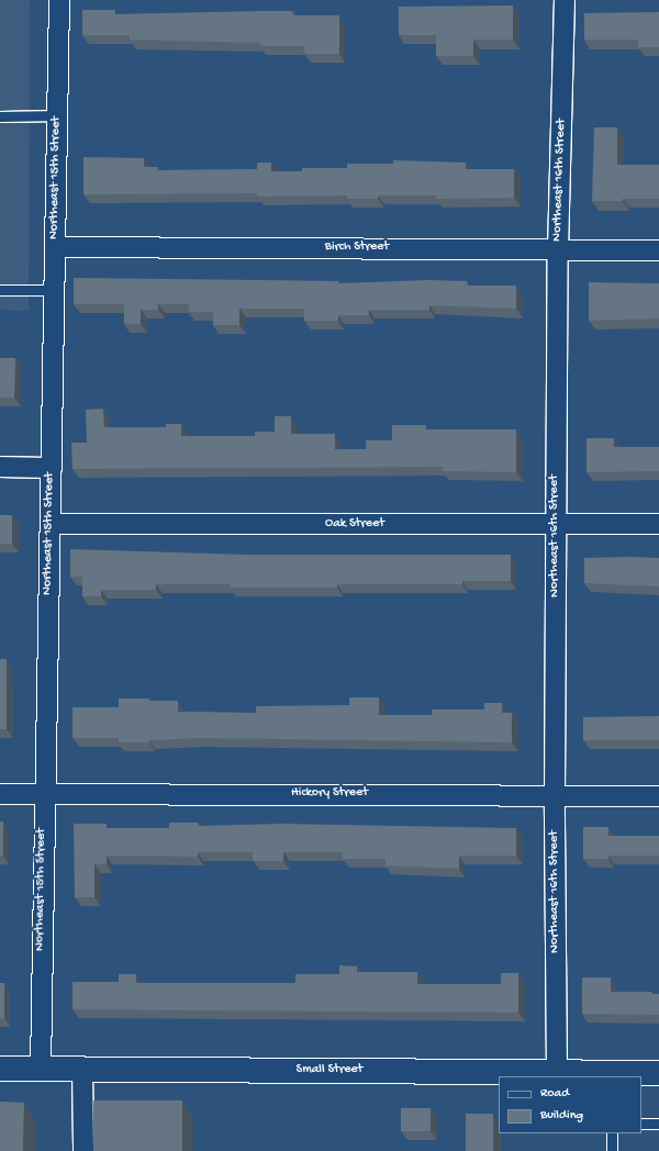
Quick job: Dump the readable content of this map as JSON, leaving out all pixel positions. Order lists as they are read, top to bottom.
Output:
{
  "streets": {
    "street": [
      "Northeast 15th Street",
      "Northeast 16th Street",
      "Birch Street",
      "Oak Street",
      "Hickory Street",
      "Small Street"
    ]
  },
  "crossings": [
    ["Northeast 15th Street", "Birch Street"],
    ["Northeast 15th Street", "Oak Street"],
    ["Northeast 15th Street", "Hickory Street"],
    ["Northeast 15th Street", "Small Street"],
    ["Northeast 16th Street", "Birch Street"],
    ["Northeast 16th Street", "Oak Street"],
    ["Northeast 16th Street", "Hickory Street"],
    ["Northeast 16th Street", "Small Street"]
  ],
  "legend": ["Road", "Building"]
}
